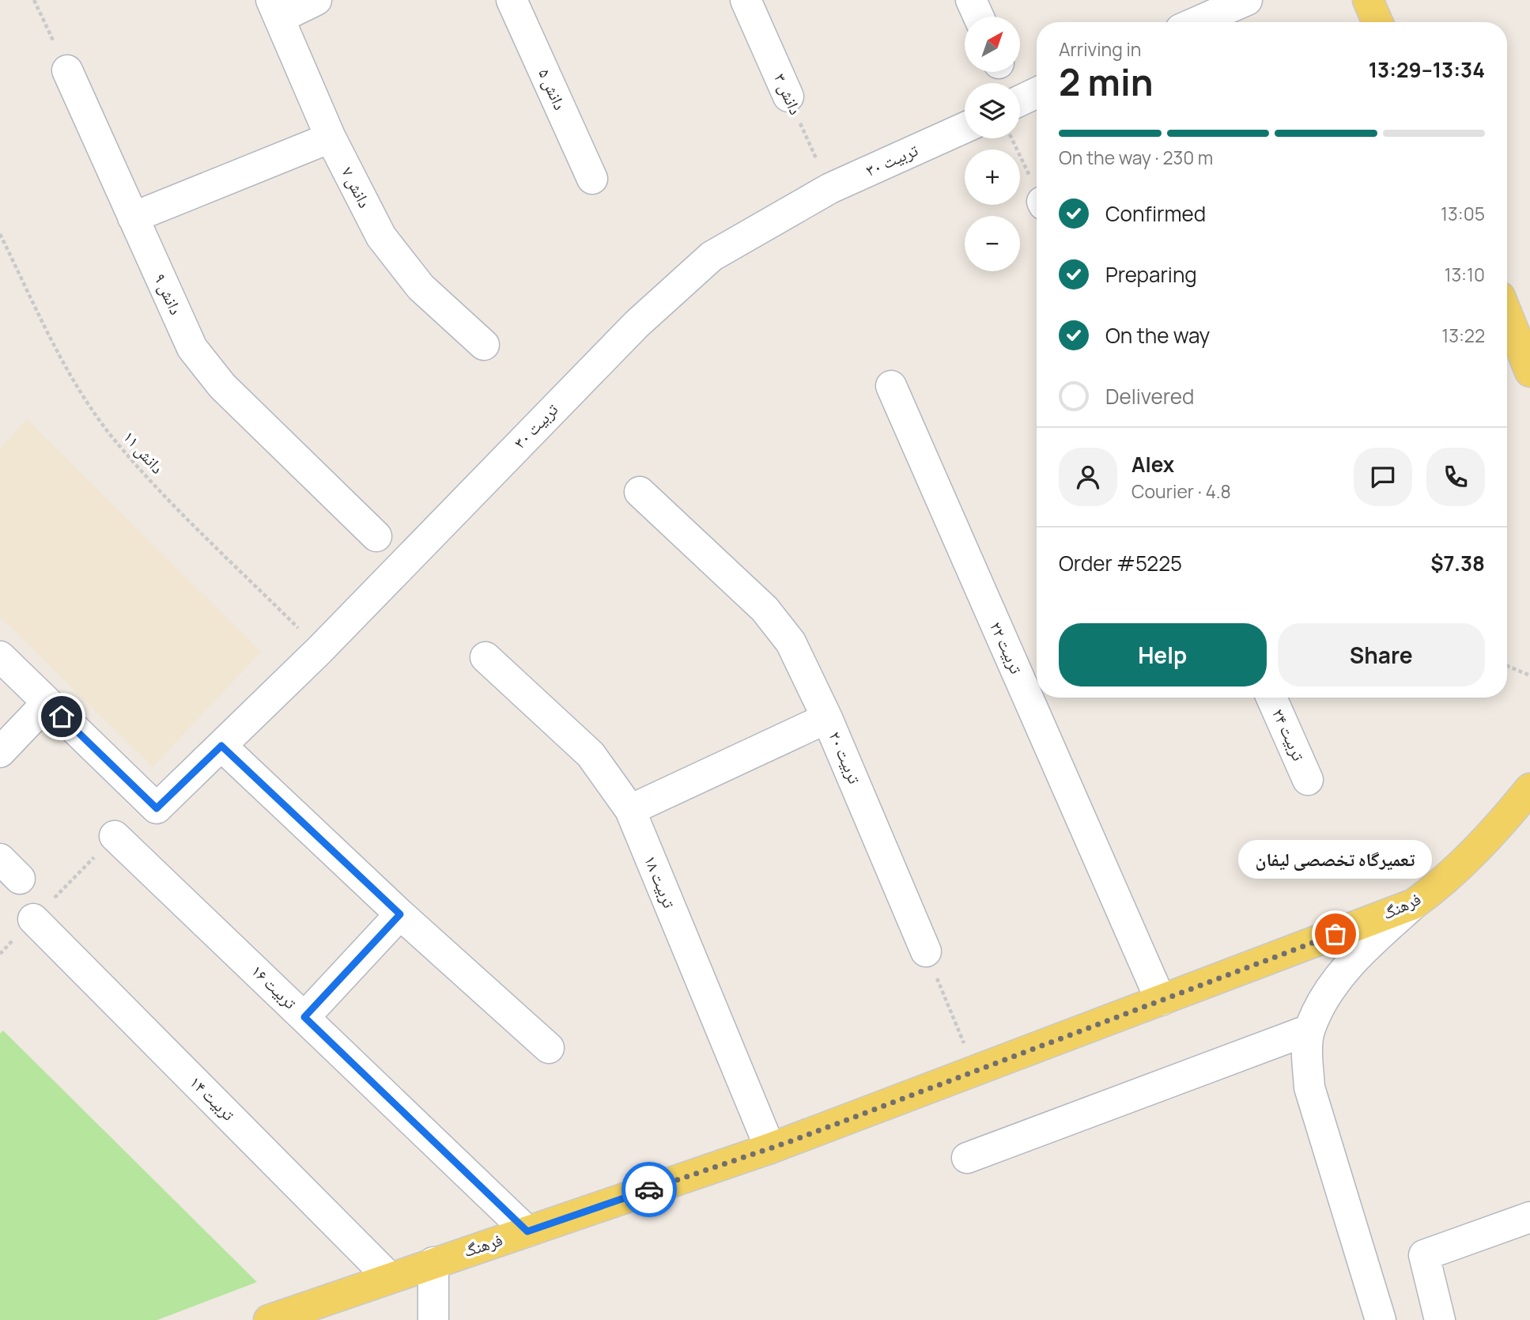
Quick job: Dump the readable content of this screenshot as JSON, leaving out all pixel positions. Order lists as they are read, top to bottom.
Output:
{
  "streets": {
    "main road": ["فرهنگ"],
    "street": [
      "دانش ۵",
      "دانش ۳",
      "تربیت ۳۰",
      "دانش ۷",
      "دانش ۹",
      "تربیت ۲۲",
      "تربیت ۲۴",
      "تربیت ۲۰",
      "تربیت ۱۸",
      "تربیت ۱۶",
      "تربیت ۱۴"
    ],
    "path": ["دانش ۱۱"]
  },
  "crossings": [
    ["دانش ۳", "تربیت ۳۰"],
    ["تربیت ۳۰", "دانش ۱۱"],
    ["تربیت ۲۲", "فرهنگ"],
    ["تربیت ۱۸", "فرهنگ"],
    ["فرهنگ", "تربیت ۱۶"],
    ["فرهنگ", "تربیت ۱۴"]
  ],
  "places": ["تعمیرگاه تخصصی لیفان"],
  "north": "top right",
  "page": {
    "map_buttons": ["+", "−"],
    "heading": ["2 min", "Arriving in", "13:29–13:34"],
    "panel": [
      "Alex",
      "Courier · 4.8",
      "Order #5225",
      "$7.38"
    ],
    "bar": "On the way · 230 m",
    "list": [
      ["Confirmed", "13:05"],
      ["Preparing", "13:10"],
      ["On the way", "13:22"],
      "Delivered"
    ],
    "buttons": ["Help", "Share"],
    "bubble": "تعمیرگاه تخصصی لیفان"
  }
}
